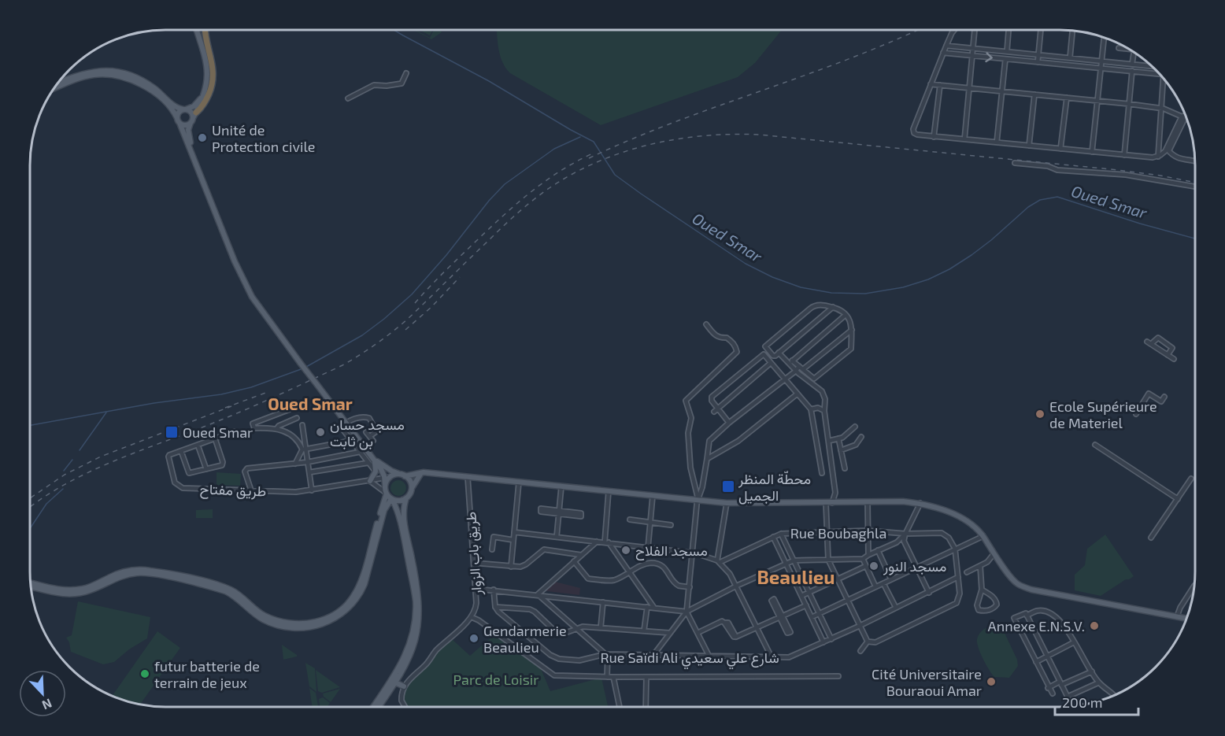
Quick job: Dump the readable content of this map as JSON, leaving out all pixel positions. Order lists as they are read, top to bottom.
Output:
{
  "streets": {
    "street": [
      "طريق مفتاح",
      "Rue Boubaghla",
      "طريق باب الزوار",
      "Rue Saïdi Ali شارع علي سعيدي"
    ]
  },
  "districts": ["Oued Smar", "Beaulieu"],
  "water": ["Oued Smar"],
  "parks": ["Parc de Loisir"],
  "places": {
    "other": [
      "Unité de Protection civile",
      "Ecole Supérieure de Materiel",
      "مسجد حسان بن ثابت",
      "مسجد الفلاح",
      "مسجد النور",
      "Annexe E.N.S.V.",
      "Gendarmerie Beaulieu",
      "futur batterie de terrain de jeux",
      "Cité Universitaire Bouraoui Amar"
    ],
    "transit": ["Oued Smar", "محطّة المنظر الجميل"]
  },
  "scale_bar": "200 m",
  "north": "bottom right"
}
